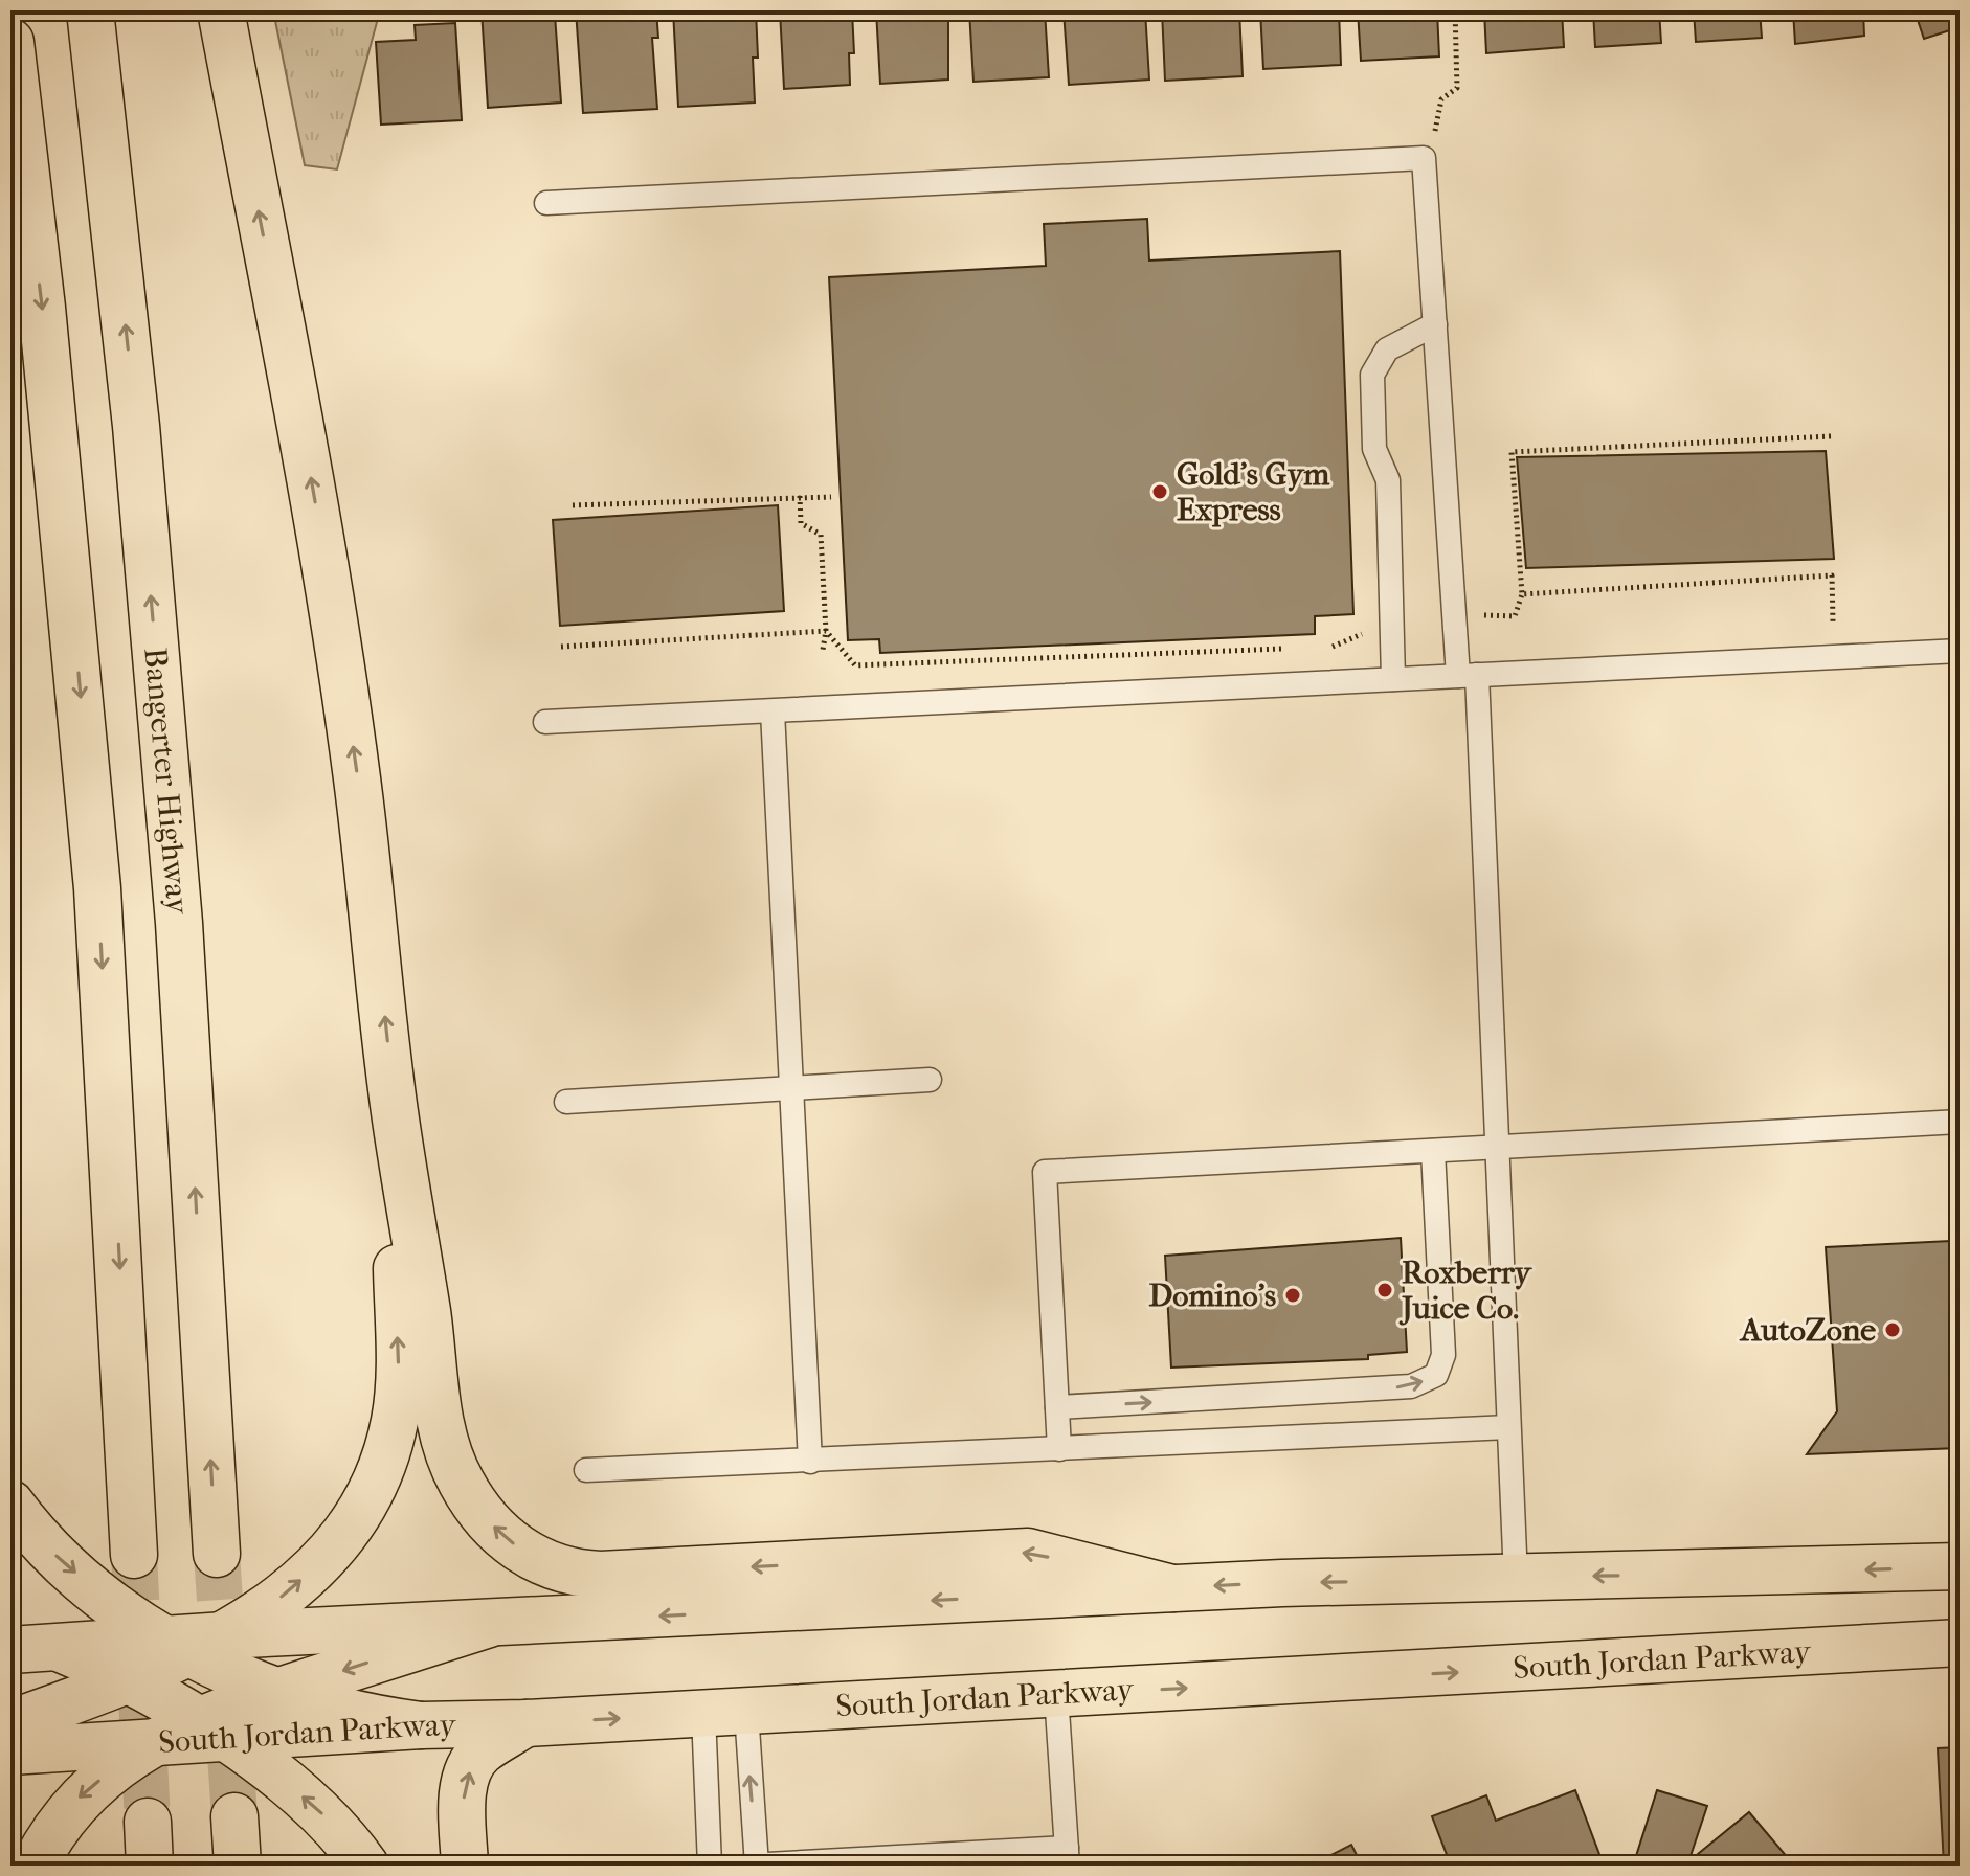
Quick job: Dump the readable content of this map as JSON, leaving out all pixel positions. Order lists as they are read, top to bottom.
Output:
{
  "streets": {
    "main road": ["Bangerter Highway", "South Jordan Parkway"]
  },
  "places": [
    "Gold's Gym Express",
    "Roxberry Juice Co.",
    "Domino's",
    "AutoZone"
  ]
}
